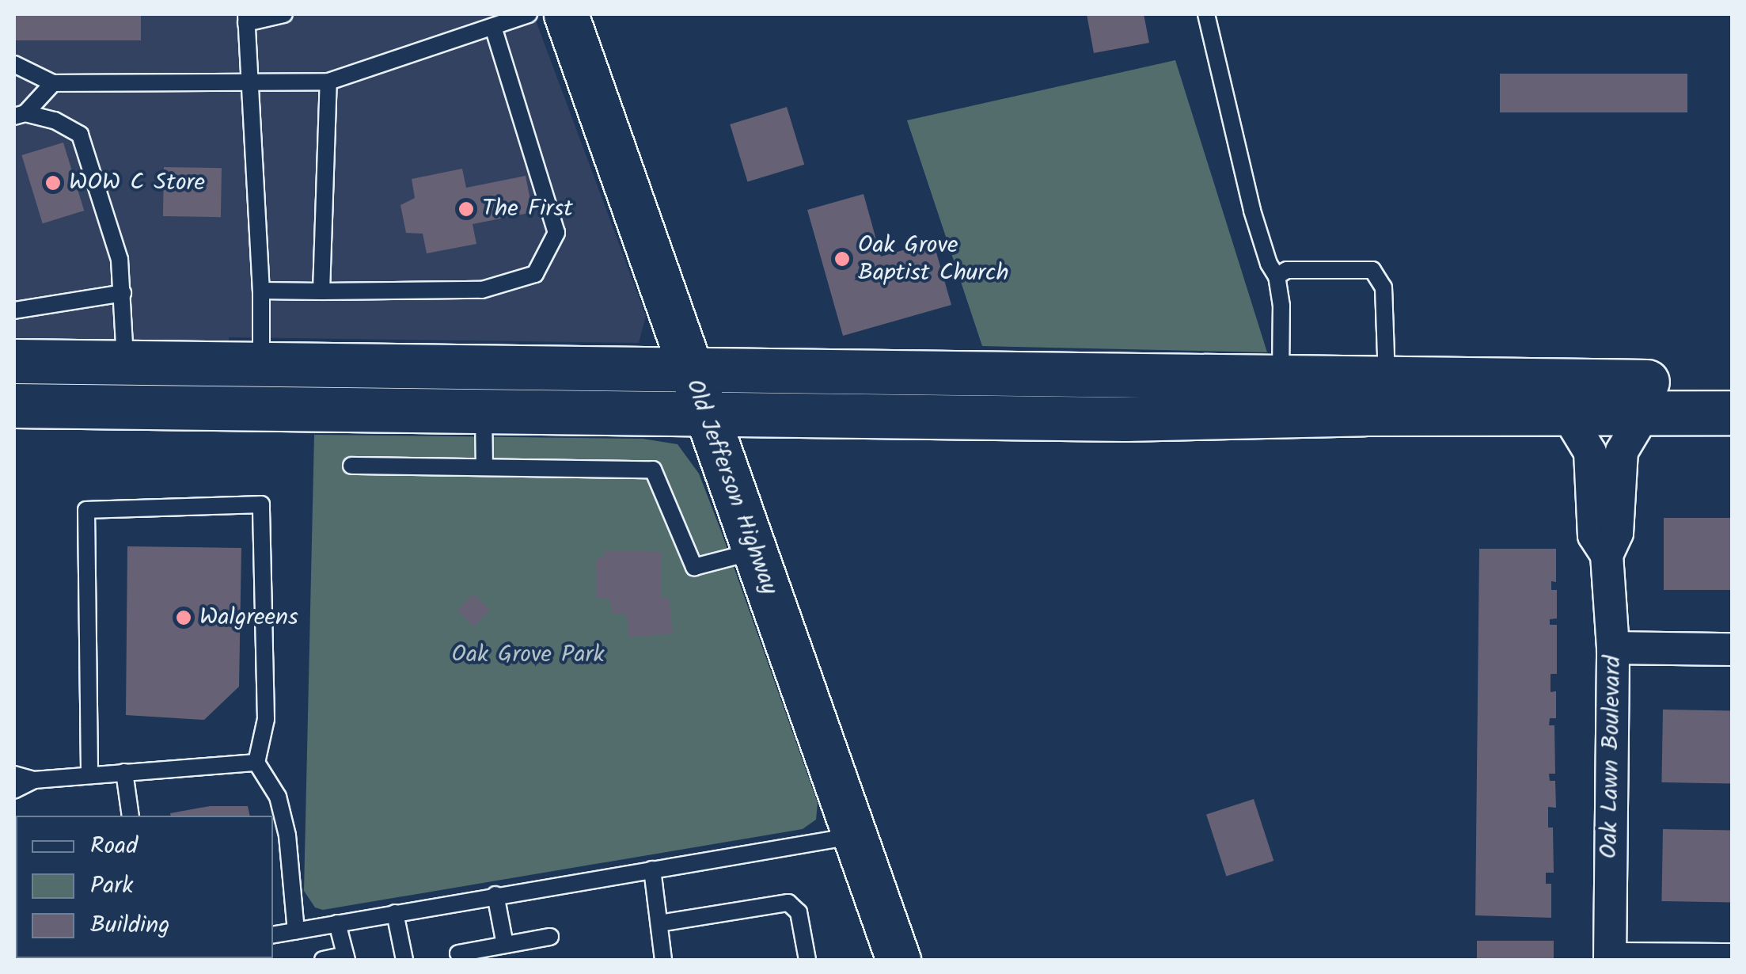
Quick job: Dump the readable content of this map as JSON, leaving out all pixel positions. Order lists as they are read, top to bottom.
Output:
{
  "streets": {
    "main road": ["Old Jefferson Highway"],
    "street": ["Oak Lawn Boulevard"]
  },
  "parks": ["Oak Grove Park"],
  "places": [
    "WOW C Store",
    "The First",
    "Oak Grove Baptist Church",
    "Walgreens"
  ],
  "legend": ["Road", "Park", "Building"]
}
